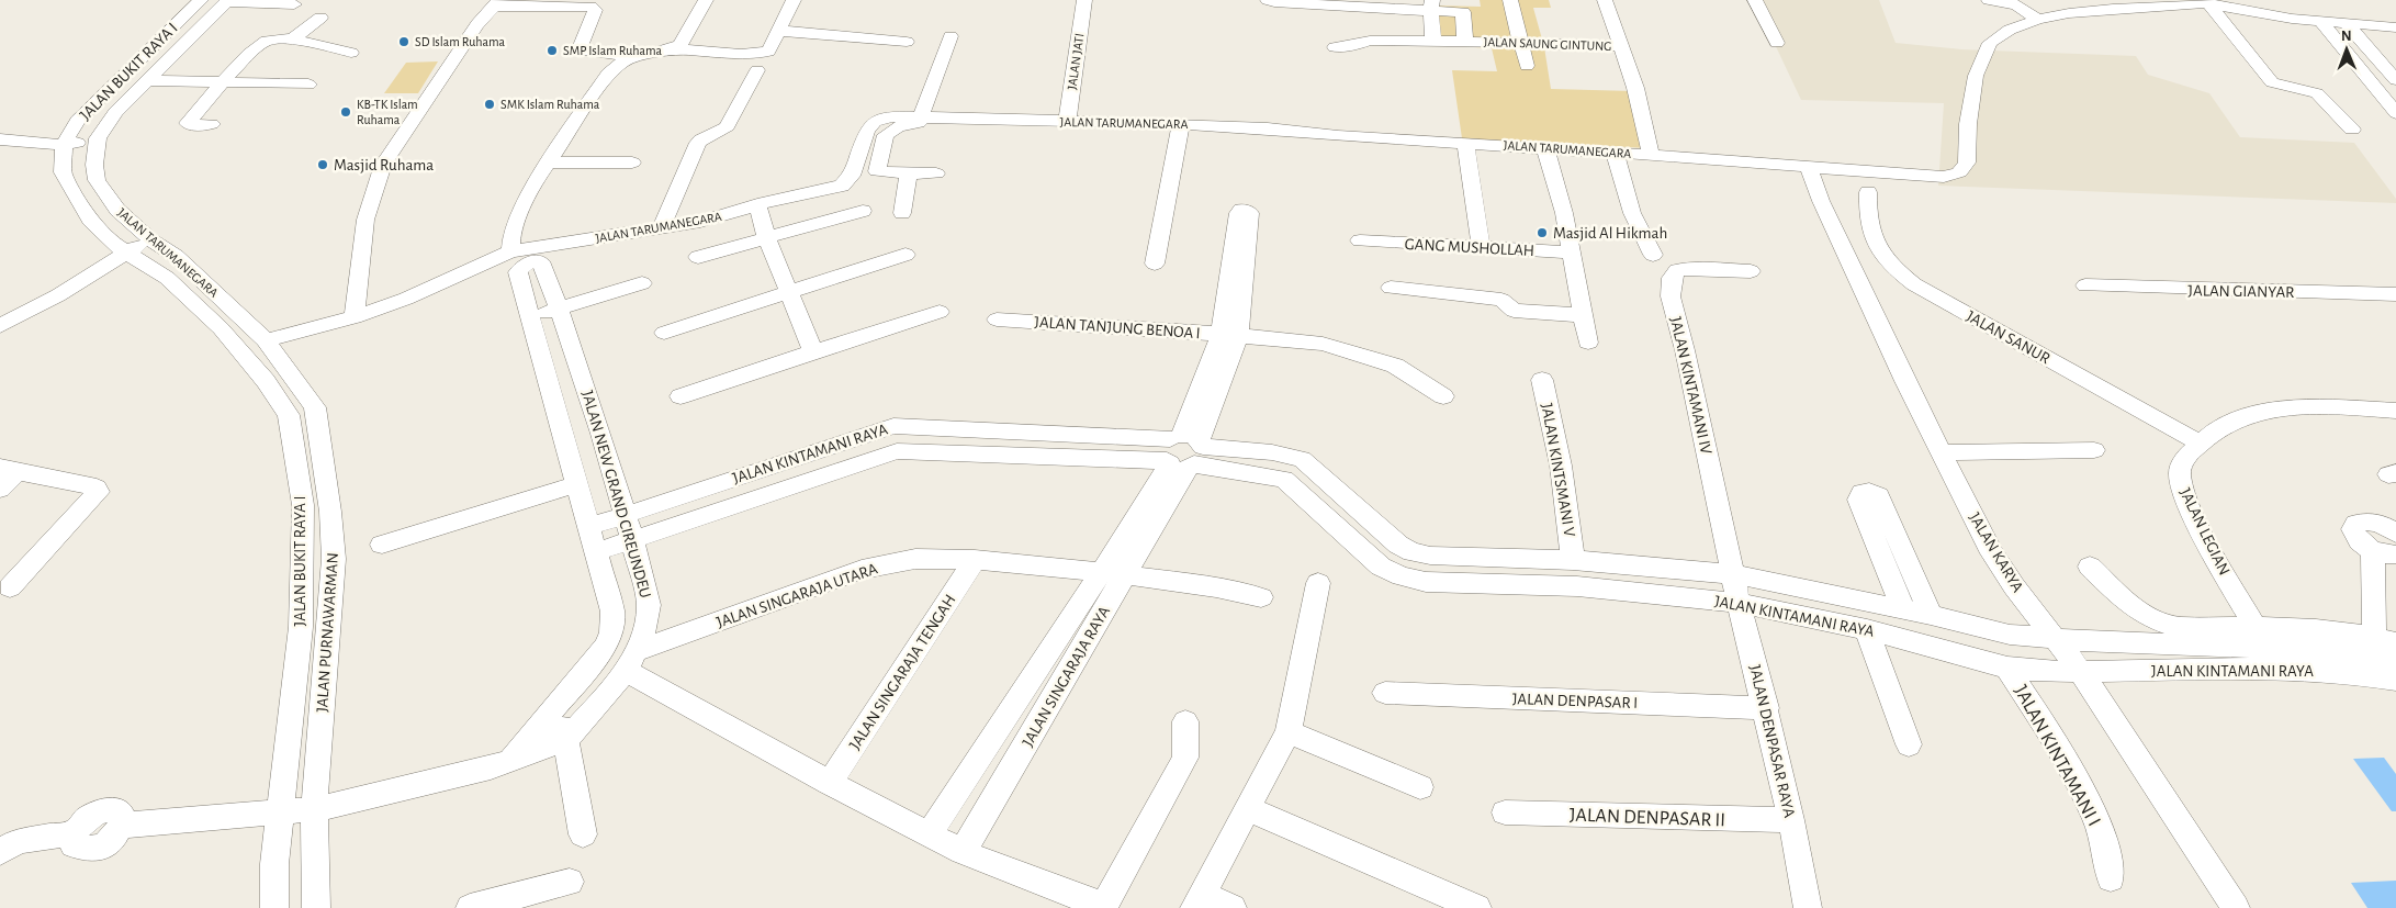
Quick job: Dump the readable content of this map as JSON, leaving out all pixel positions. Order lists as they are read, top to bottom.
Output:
{
  "streets": {
    "street": [
      "JALAN SAUNG GINTUNG",
      "JALAN JATI",
      "JALAN BUKIT RAYA I",
      "JALAN TARUMANEGARA",
      "GANG MUSHOLLAH",
      "JALAN GIANYAR",
      "JALAN TANJUNG BENOA I",
      "JALAN SANUR",
      "JALAN KINTAMANI IV",
      "JALAN KINTAMANI RAYA",
      "JALAN KINTSMANI V",
      "JALAN NEW GRAND CIREUNDEU",
      "JALAN LEGIAN",
      "JALAN KARYA",
      "JALAN SINGARAJA UTARA",
      "JALAN PURNAWARMAN",
      "JALAN SINGARAJA TENGAH",
      "JALAN SINGARAJA RAYA",
      "JALAN DENPASAR I",
      "JALAN DENPASAR RAYA",
      "JALAN KINTAMANI I",
      "JALAN DENPASAR II"
    ]
  },
  "crossings": [
    ["JALAN JATI", "JALAN TARUMANEGARA"],
    ["JALAN BUKIT RAYA I", "JALAN TARUMANEGARA"],
    ["JALAN TARUMANEGARA", "JALAN KARYA"],
    ["JALAN TARUMANEGARA", "JALAN PURNAWARMAN"],
    ["JALAN TANJUNG BENOA I", "JALAN SINGARAJA RAYA"],
    ["JALAN SANUR", "JALAN LEGIAN"],
    ["JALAN KINTAMANI IV", "JALAN KINTAMANI RAYA"],
    ["JALAN KINTAMANI IV", "JALAN DENPASAR RAYA"],
    ["JALAN KINTAMANI RAYA", "JALAN KINTSMANI V"],
    ["JALAN KINTAMANI RAYA", "JALAN NEW GRAND CIREUNDEU"],
    ["JALAN KINTAMANI RAYA", "JALAN KARYA"],
    ["JALAN KINTAMANI RAYA", "JALAN SINGARAJA RAYA"],
    ["JALAN KINTAMANI RAYA", "JALAN DENPASAR RAYA"],
    ["JALAN KINTAMANI RAYA", "JALAN KINTAMANI I"],
    ["JALAN NEW GRAND CIREUNDEU", "JALAN SINGARAJA UTARA"],
    ["JALAN SINGARAJA UTARA", "JALAN SINGARAJA TENGAH"],
    ["JALAN SINGARAJA UTARA", "JALAN SINGARAJA RAYA"],
    ["JALAN DENPASAR I", "JALAN DENPASAR RAYA"],
    ["JALAN DENPASAR RAYA", "JALAN DENPASAR II"]
  ],
  "places": [
    "SD Islam Ruhama",
    "SMP Islam Ruhama",
    "SMK Islam Ruhama",
    "KB-TK Islam Ruhama",
    "Masjid Ruhama",
    "Masjid Al Hikmah"
  ],
  "north": "top"
}
